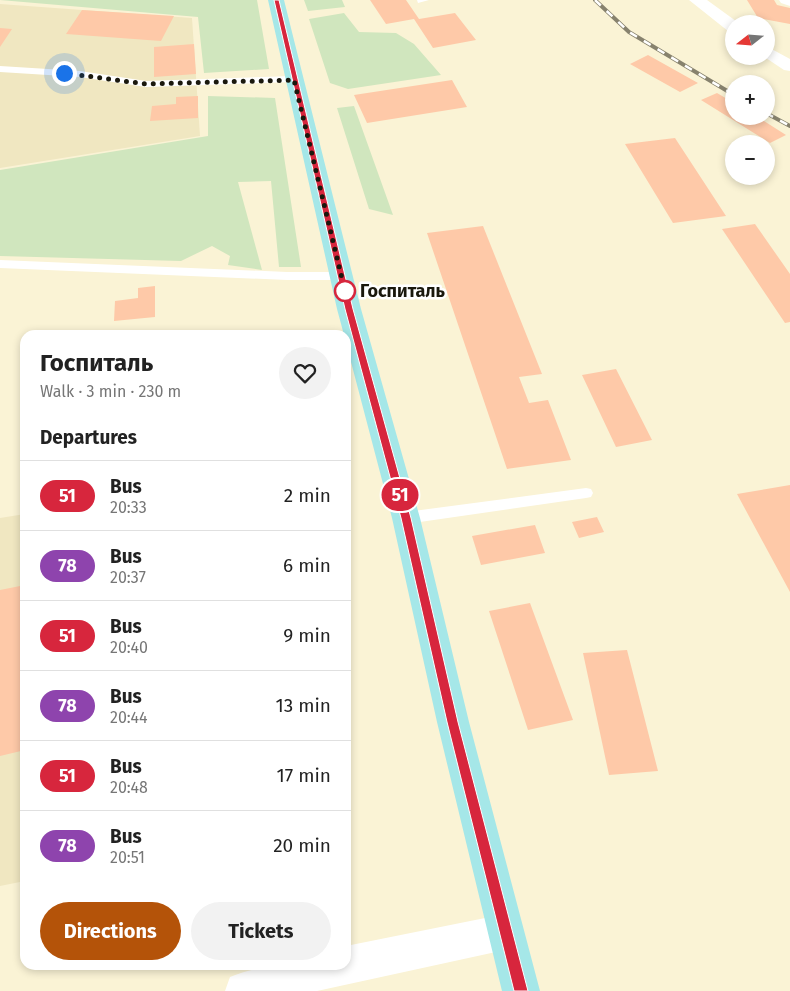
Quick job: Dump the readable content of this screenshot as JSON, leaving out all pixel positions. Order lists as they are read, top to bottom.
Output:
{
  "places": ["Госпиталь"],
  "lines": ["bus line 51"],
  "north": "left",
  "page": {
    "on_map": "51",
    "map_buttons": ["+", "−"],
    "heading": [
      ["Госпиталь", "Walk · 3 min · 230 m"],
      "Departures"
    ],
    "list": [
      {
        "mark": "51",
        "name": "Bus",
        "note": "20:33",
        "value": "2 min"
      },
      {
        "mark": "78",
        "name": "Bus",
        "note": "20:37",
        "value": "6 min"
      },
      {
        "mark": "51",
        "name": "Bus",
        "note": "20:40",
        "value": "9 min"
      },
      {
        "mark": "78",
        "name": "Bus",
        "note": "20:44",
        "value": "13 min"
      },
      {
        "mark": "51",
        "name": "Bus",
        "note": "20:48",
        "value": "17 min"
      },
      {
        "mark": "78",
        "name": "Bus",
        "note": "20:51",
        "value": "20 min"
      }
    ],
    "buttons": ["Directions", "Tickets"]
  }
}
